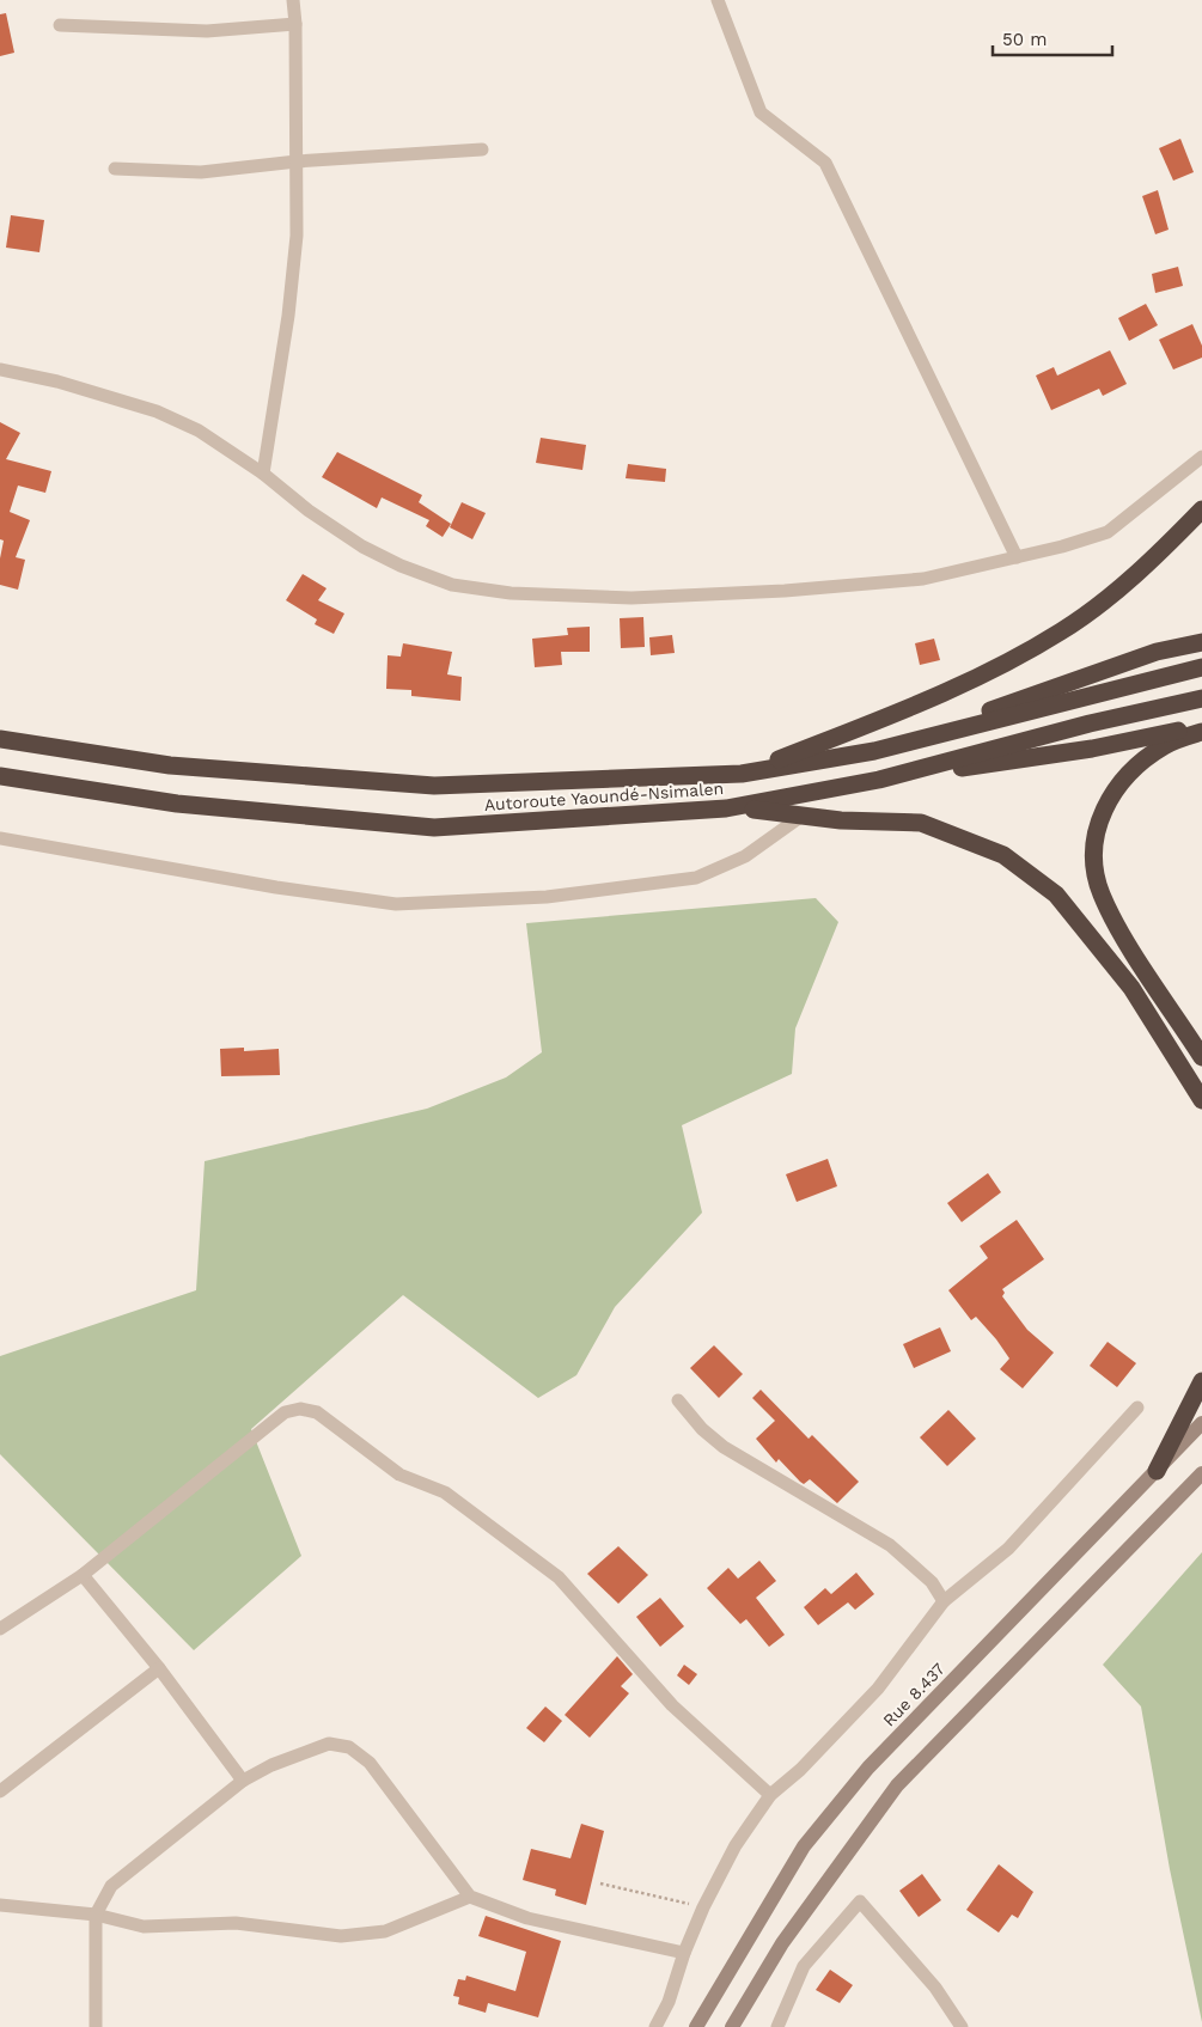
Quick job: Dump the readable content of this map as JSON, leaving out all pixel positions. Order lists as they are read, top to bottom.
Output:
{
  "streets": {
    "highway": ["Autoroute Yaoundé-Nsimalen"],
    "main road": ["Rue 8.437"]
  },
  "scale_bar": "50 m"
}
